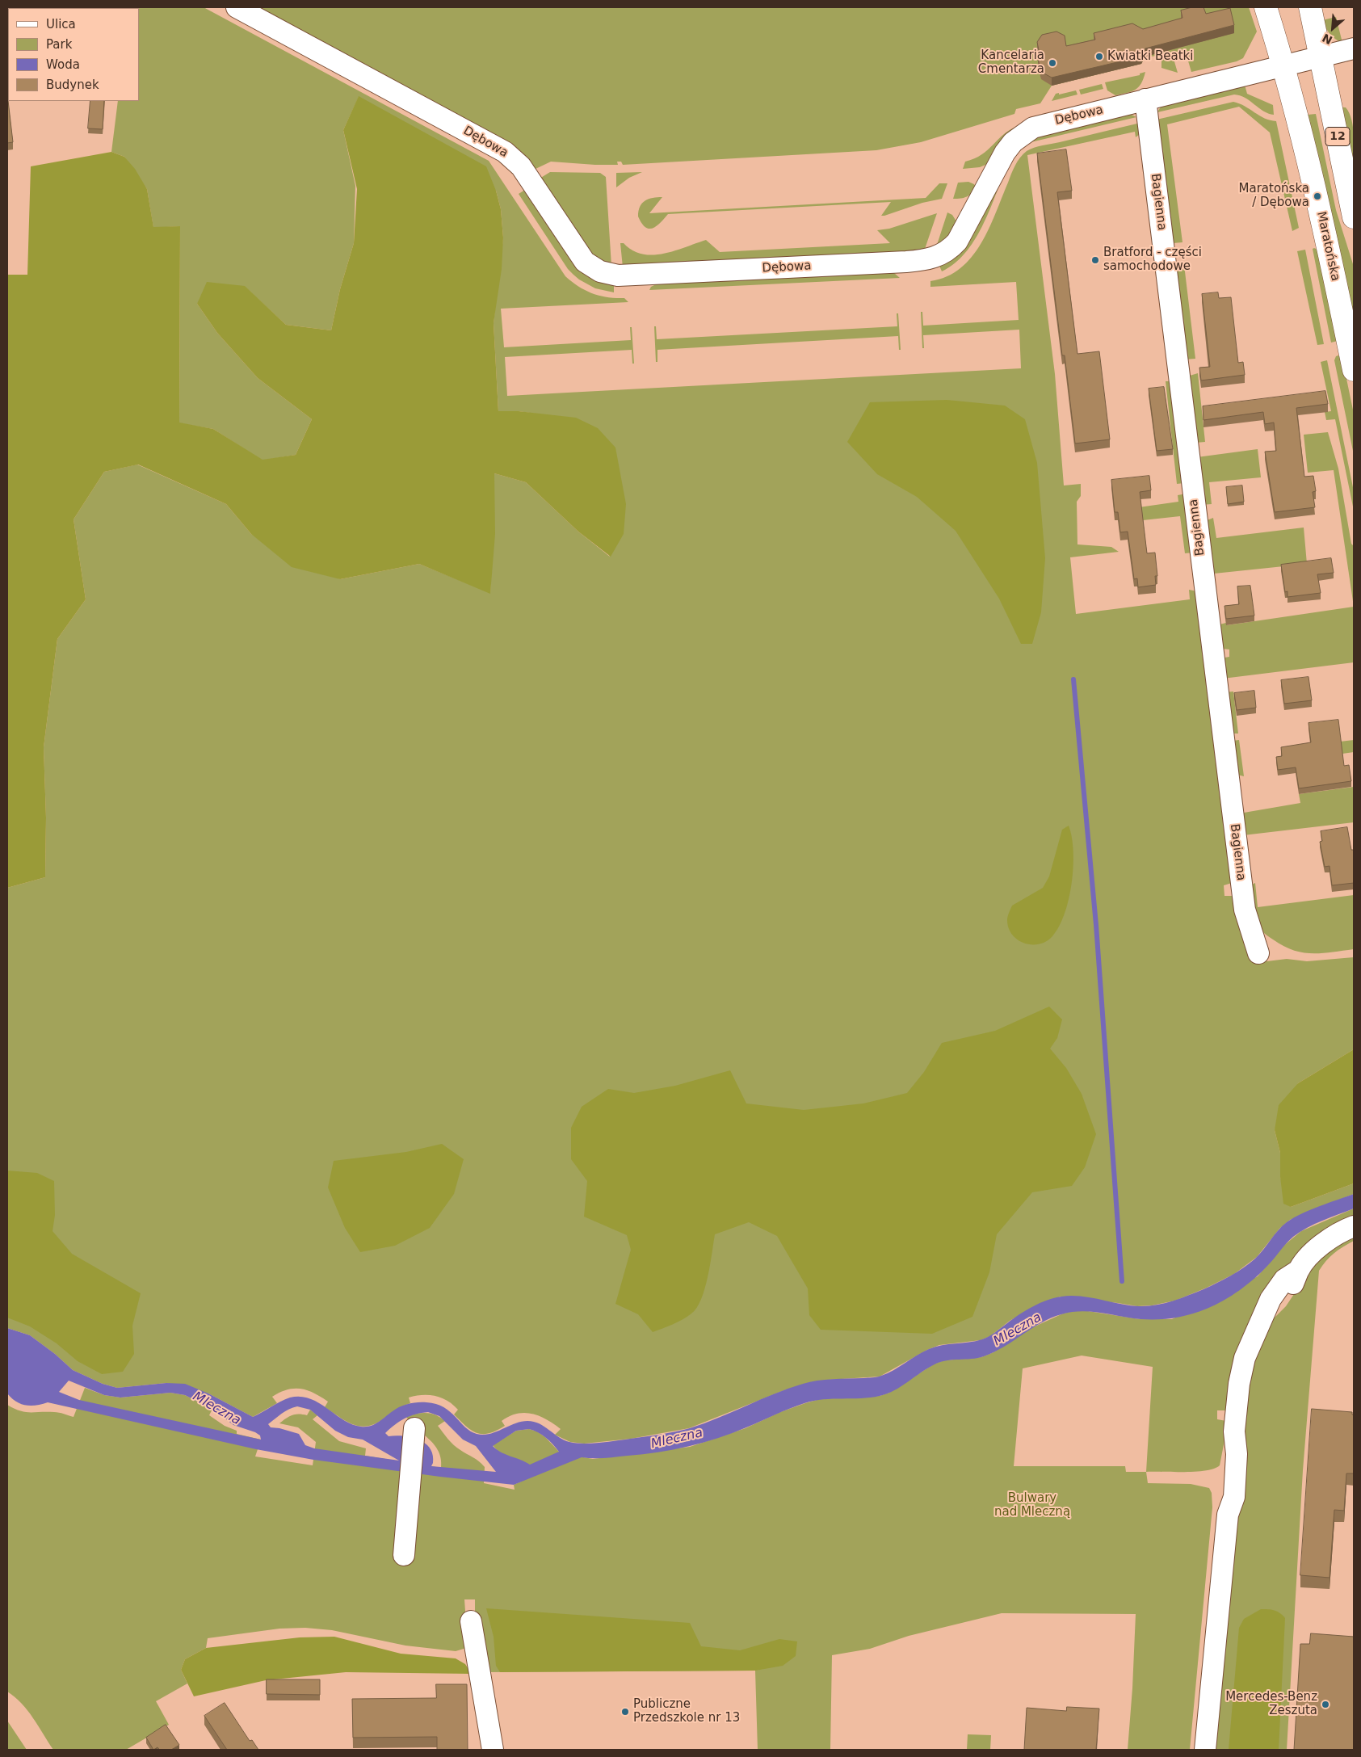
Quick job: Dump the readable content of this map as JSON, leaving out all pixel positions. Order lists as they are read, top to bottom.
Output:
{
  "streets": {
    "main road": ["12", "Maratońska"],
    "street": ["Dębowa", "Bagienna"]
  },
  "crossings": [
    ["Dębowa", "12"],
    ["Dębowa", "Bagienna"],
    ["Dębowa", "Maratońska"]
  ],
  "water": ["Mleczna"],
  "parks": ["Bulwary nad Mleczną"],
  "places": [
    "Kwiatki Beatki",
    "Kancelaria Cmentarza",
    "Maratońska / Dębowa",
    "Bratford - części samochodowe",
    "Mercedes-Benz Zeszuta",
    "Publiczne Przedszkole nr 13"
  ],
  "legend": [
    "Ulica",
    "Park",
    "Woda",
    "Budynek"
  ],
  "north": "bottom left"
}
